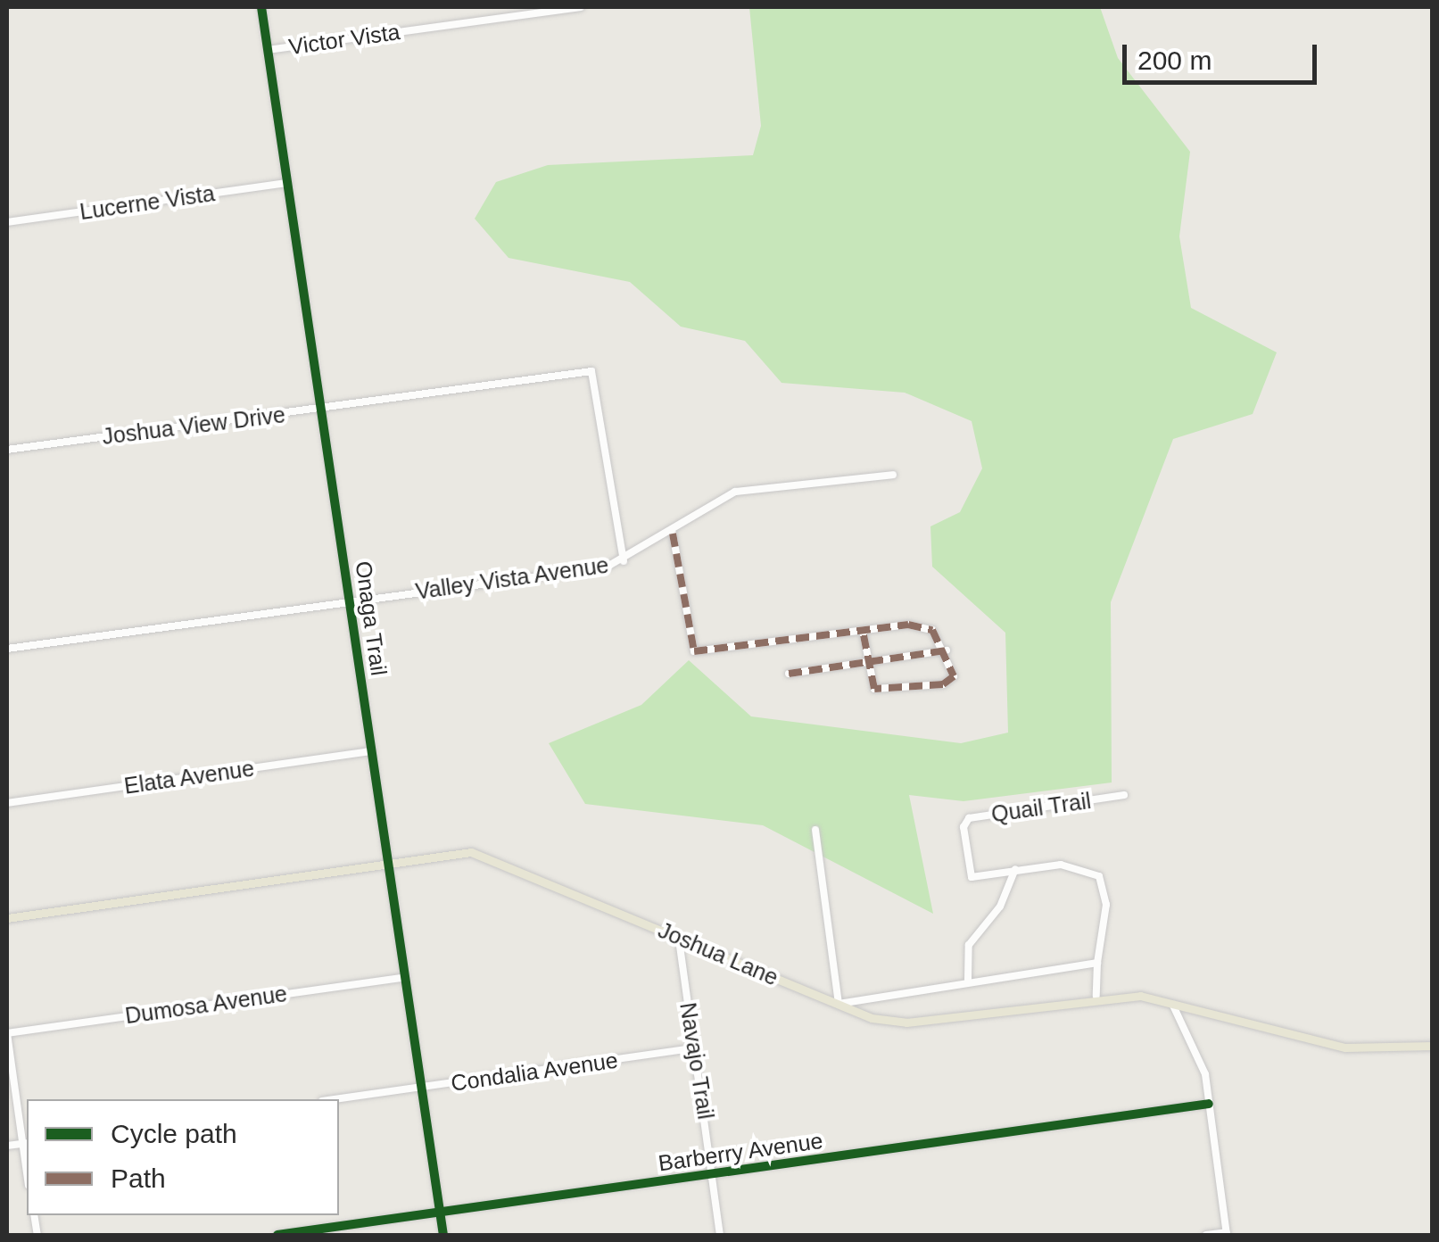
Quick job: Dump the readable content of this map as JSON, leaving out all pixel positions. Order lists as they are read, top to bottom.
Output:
{
  "streets": {
    "main road": ["Joshua Lane"],
    "street": [
      "Victor Vista",
      "Lucerne Vista",
      "Joshua View Drive",
      "Valley Vista Avenue",
      "Onaga Trail",
      "Elata Avenue",
      "Quail Trail",
      "Dumosa Avenue",
      "Navajo Trail",
      "Condalia Avenue",
      "Barberry Avenue"
    ]
  },
  "crossings": [
    ["Victor Vista", "Onaga Trail"],
    ["Lucerne Vista", "Onaga Trail"],
    ["Joshua View Drive", "Valley Vista Avenue"],
    ["Joshua View Drive", "Onaga Trail"],
    ["Valley Vista Avenue", "Onaga Trail"],
    ["Onaga Trail", "Elata Avenue"],
    ["Onaga Trail", "Joshua Lane"],
    ["Onaga Trail", "Dumosa Avenue"],
    ["Onaga Trail", "Condalia Avenue"],
    ["Onaga Trail", "Barberry Avenue"],
    ["Joshua Lane", "Navajo Trail"],
    ["Navajo Trail", "Condalia Avenue"],
    ["Navajo Trail", "Barberry Avenue"]
  ],
  "legend": ["Cycle path", "Path"],
  "scale_bar": "200 m"
}
